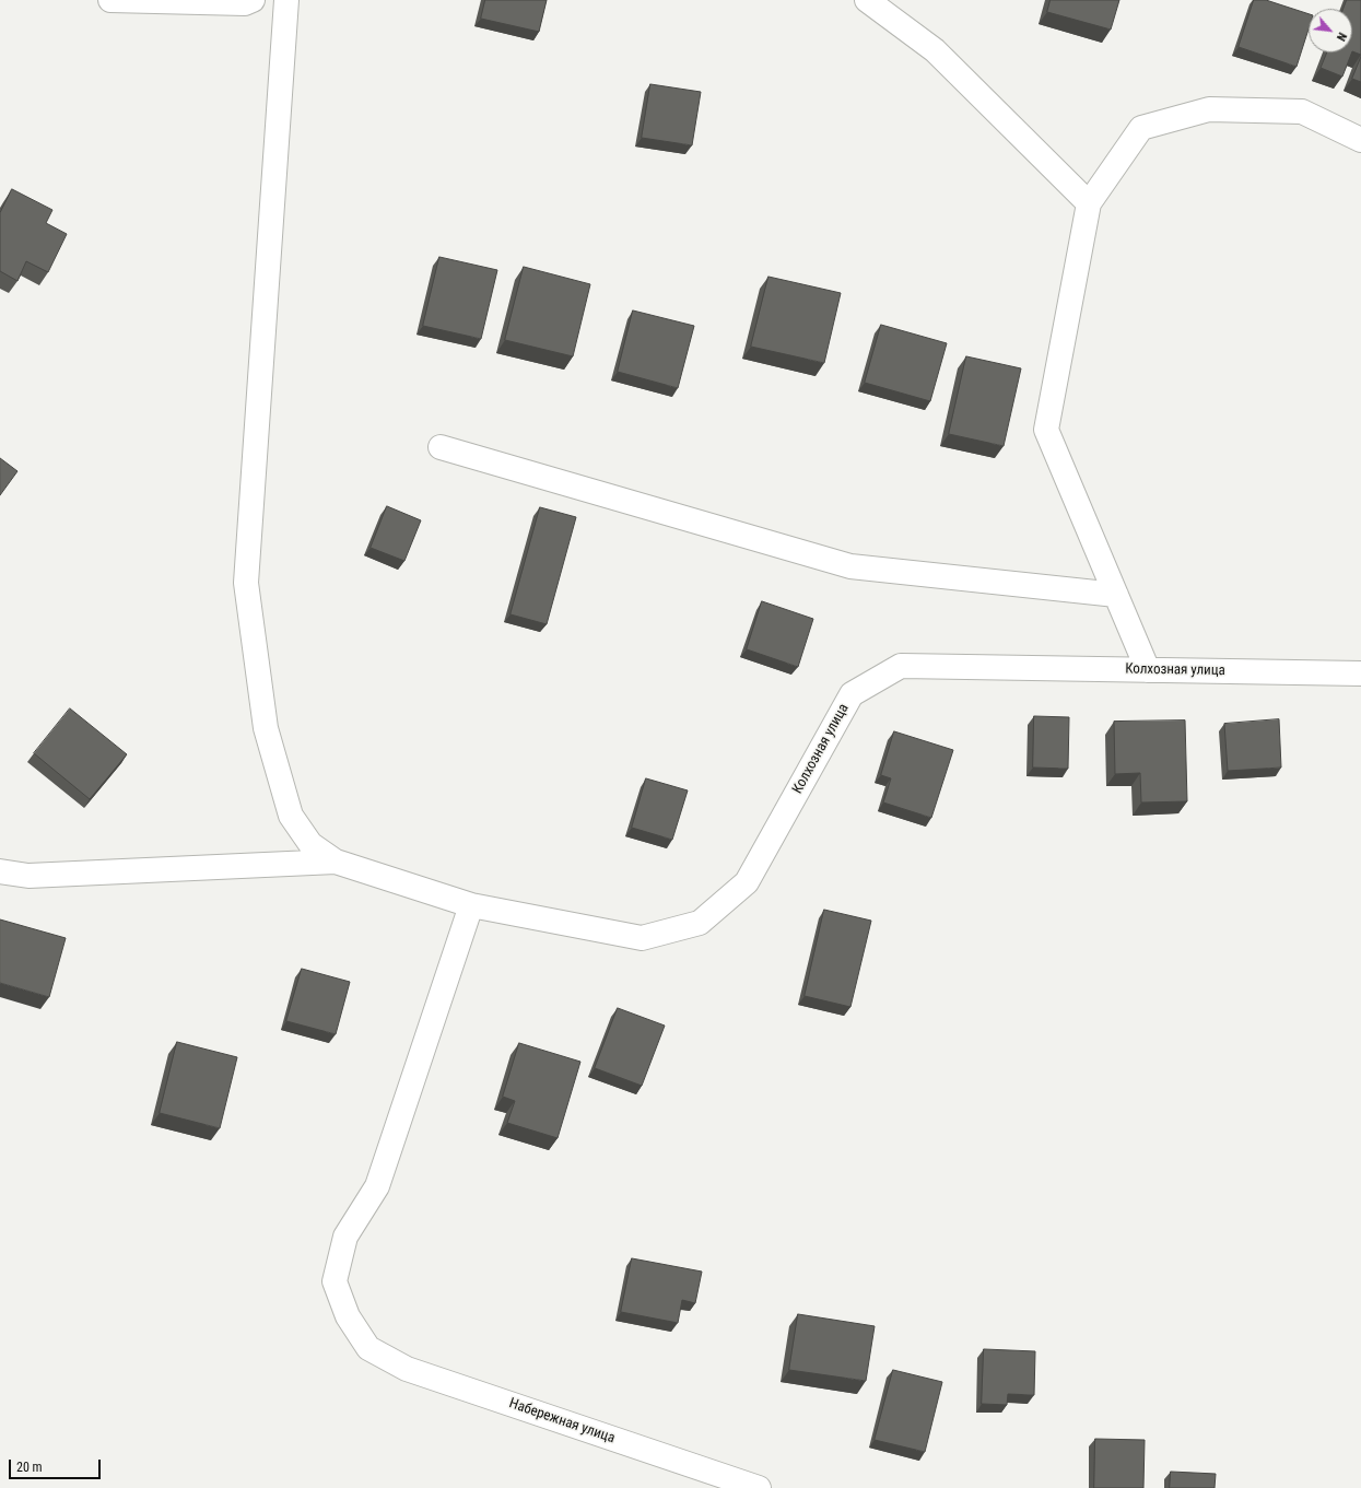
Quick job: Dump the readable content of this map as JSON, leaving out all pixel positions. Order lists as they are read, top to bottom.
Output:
{
  "streets": {
    "street": ["Колхозная улица", "Набережная улица"]
  },
  "crossings": [
    ["Колхозная улица", "Набережная улица"]
  ],
  "scale_bar": "20 m",
  "north": "bottom right"
}
